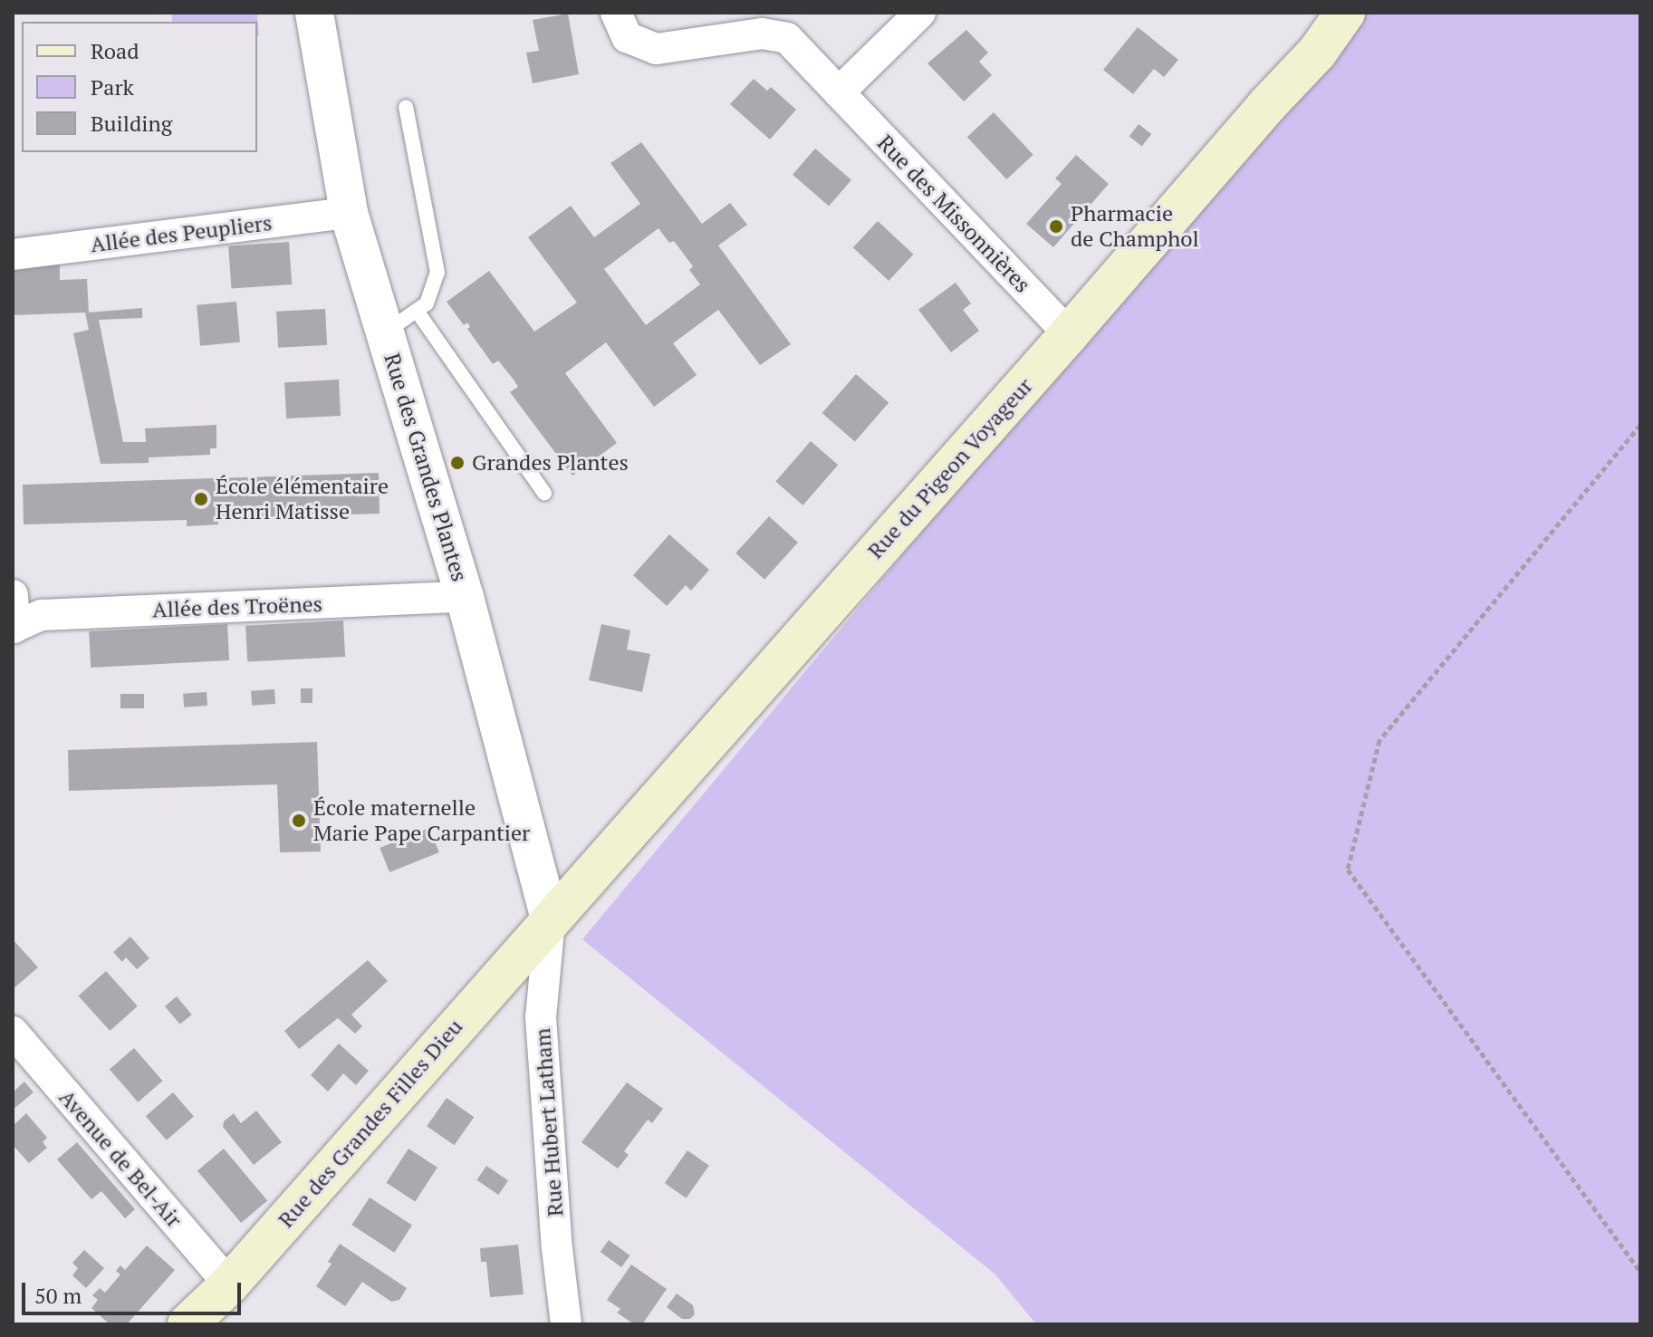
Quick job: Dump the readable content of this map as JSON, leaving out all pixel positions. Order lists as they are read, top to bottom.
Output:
{
  "streets": {
    "main road": ["Rue du Pigeon Voyageur", "Rue des Grandes Filles Dieu"],
    "street": [
      "Rue des Missonnières",
      "Allée des Peupliers",
      "Rue des Grandes Plantes",
      "Allée des Troënes",
      "Rue Hubert Latham",
      "Avenue de Bel-Air"
    ]
  },
  "crossings": [
    ["Rue des Missonnières", "Rue du Pigeon Voyageur"],
    ["Allée des Peupliers", "Rue des Grandes Plantes"],
    ["Rue des Grandes Plantes", "Rue du Pigeon Voyageur"],
    ["Rue des Grandes Plantes", "Allée des Troënes"],
    ["Rue des Grandes Plantes", "Rue Hubert Latham"],
    ["Rue des Grandes Plantes", "Rue des Grandes Filles Dieu"],
    ["Rue du Pigeon Voyageur", "Rue Hubert Latham"],
    ["Rue du Pigeon Voyageur", "Rue des Grandes Filles Dieu"],
    ["Rue Hubert Latham", "Rue des Grandes Filles Dieu"],
    ["Rue des Grandes Filles Dieu", "Avenue de Bel-Air"]
  ],
  "places": [
    "Pharmacie de Champhol",
    "Grandes Plantes",
    "École élémentaire Henri Matisse",
    "École maternelle Marie Pape Carpantier"
  ],
  "legend": ["Road", "Park", "Building"],
  "scale_bar": "50 m"
}
